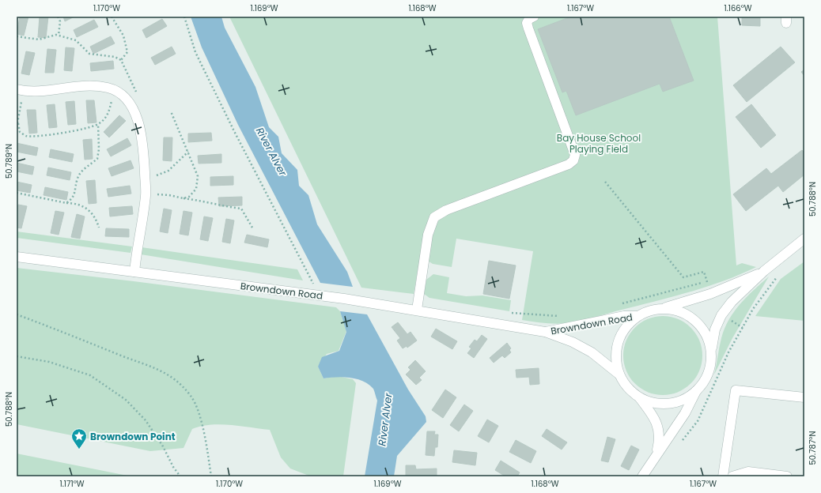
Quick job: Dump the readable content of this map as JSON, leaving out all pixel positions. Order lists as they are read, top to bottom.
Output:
{
  "streets": {
    "street": ["Browndown Road"]
  },
  "water": ["River Alver"],
  "parks": ["Bay House School Playing Field"],
  "places": {
    "place": ["Browndown Point"]
  },
  "coordinates": [
    "1.170°W",
    "1.169°W",
    "1.168°W",
    "1.167°W",
    "1.166°W",
    "50.789°N",
    "50.788°N",
    "50.787°N",
    "1.171°W"
  ]
}
